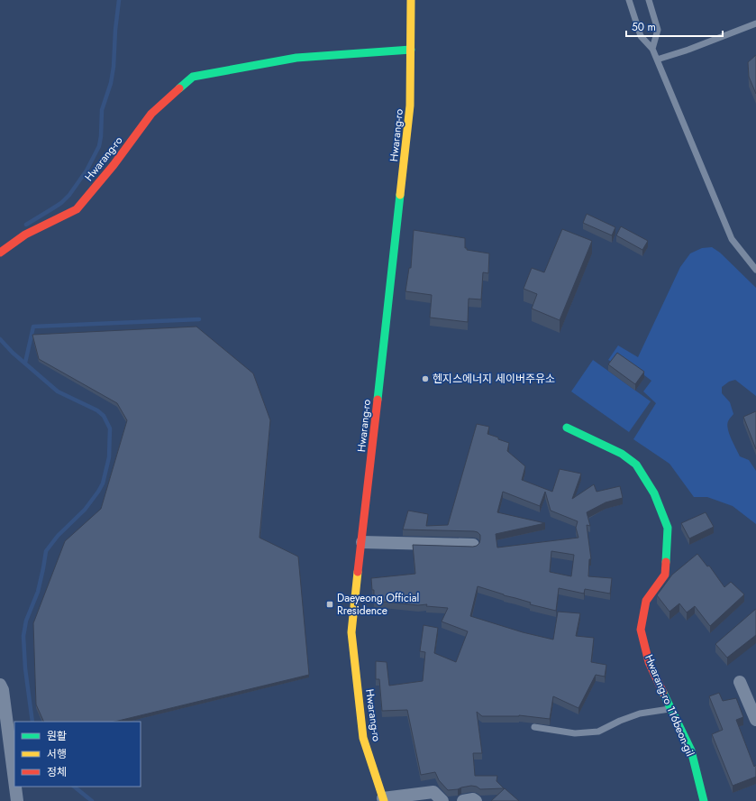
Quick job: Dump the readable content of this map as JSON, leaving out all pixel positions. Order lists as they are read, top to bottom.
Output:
{
  "streets": {
    "street": ["Hwarang-ro", "Hwarang-ro 116beon-gil"]
  },
  "places": {
    "other": ["헨지스에너지 세이버주유소"],
    "transit": ["Daeyeong Official Rresidence"]
  },
  "legend": ["원활", "서행", "정체"],
  "scale_bar": "50 m"
}
